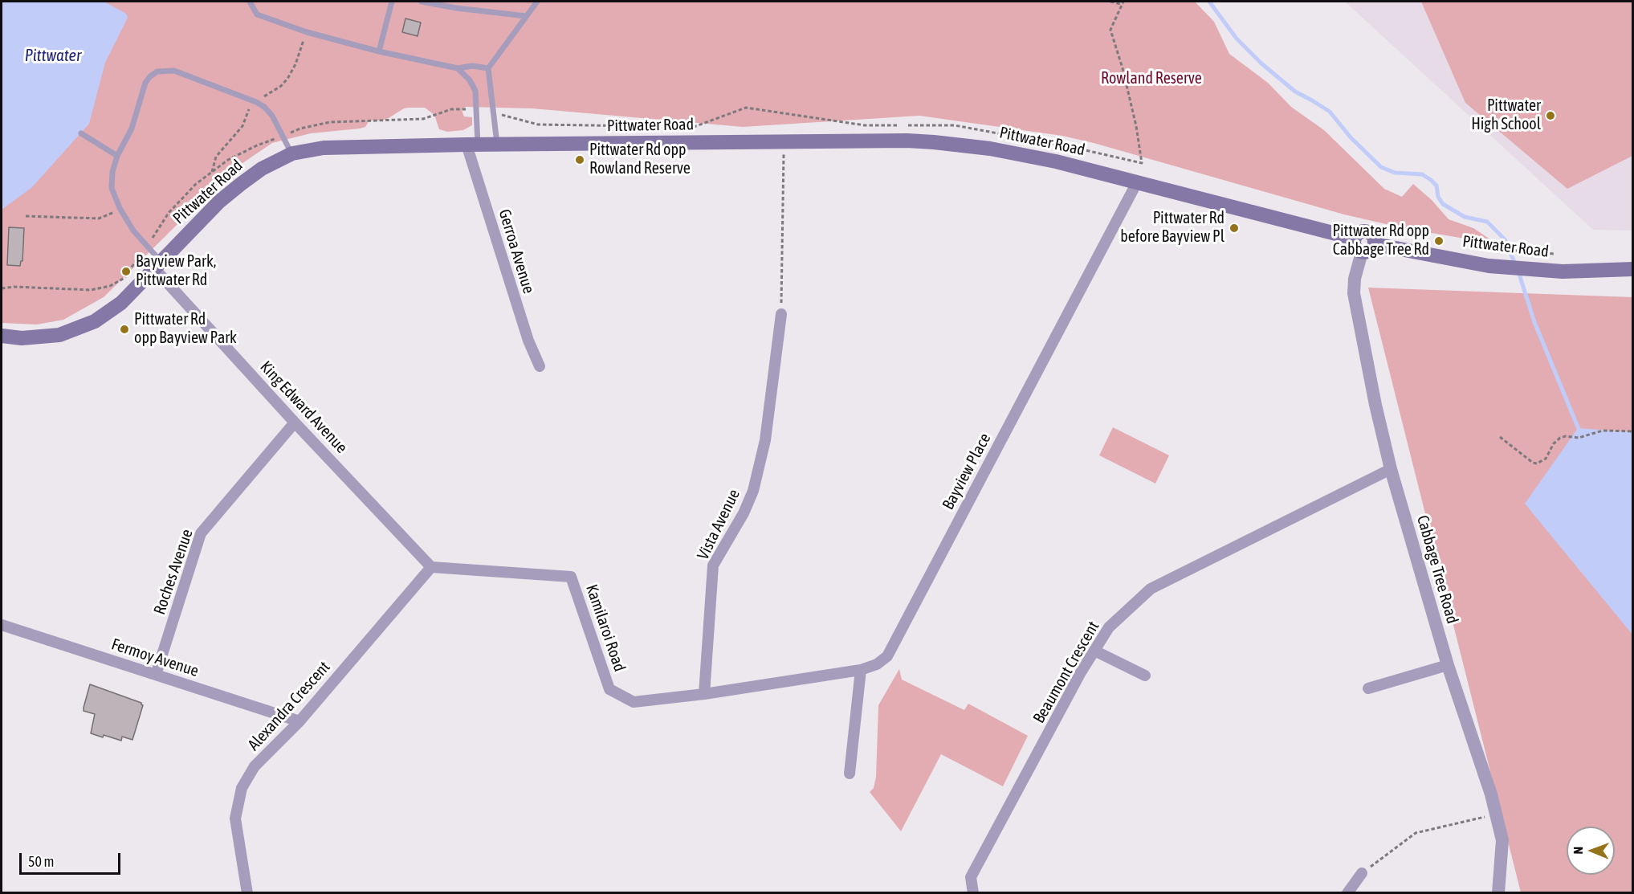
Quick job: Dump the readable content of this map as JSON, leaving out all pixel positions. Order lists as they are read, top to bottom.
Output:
{
  "streets": {
    "main road": ["Pittwater Road"],
    "street": [
      "Gerroa Avenue",
      "King Edward Avenue",
      "Bayview Place",
      "Vista Avenue",
      "Cabbage Tree Road",
      "Roches Avenue",
      "Kamilaroi Road",
      "Fermoy Avenue",
      "Beaumont Crescent",
      "Alexandra Crescent"
    ]
  },
  "crossings": [
    ["Pittwater Road", "Gerroa Avenue"],
    ["Pittwater Road", "King Edward Avenue"],
    ["Pittwater Road", "Bayview Place"],
    ["Pittwater Road", "Cabbage Tree Road"],
    ["King Edward Avenue", "Roches Avenue"],
    ["King Edward Avenue", "Kamilaroi Road"],
    ["King Edward Avenue", "Alexandra Crescent"],
    ["Bayview Place", "Kamilaroi Road"],
    ["Vista Avenue", "Kamilaroi Road"],
    ["Cabbage Tree Road", "Beaumont Crescent"],
    ["Roches Avenue", "Fermoy Avenue"],
    ["Kamilaroi Road", "Alexandra Crescent"],
    ["Fermoy Avenue", "Alexandra Crescent"]
  ],
  "water": ["Pittwater"],
  "parks": ["Rowland Reserve"],
  "places": [
    "Pittwater High School",
    "Pittwater Rd opp Rowland Reserve",
    "Pittwater Rd before Bayview Pl",
    "Pittwater Rd opp Cabbage Tree Rd",
    "Bayview Park, Pittwater Rd",
    "Pittwater Rd opp Bayview Park"
  ],
  "scale_bar": "50 m",
  "north": "left"
}
